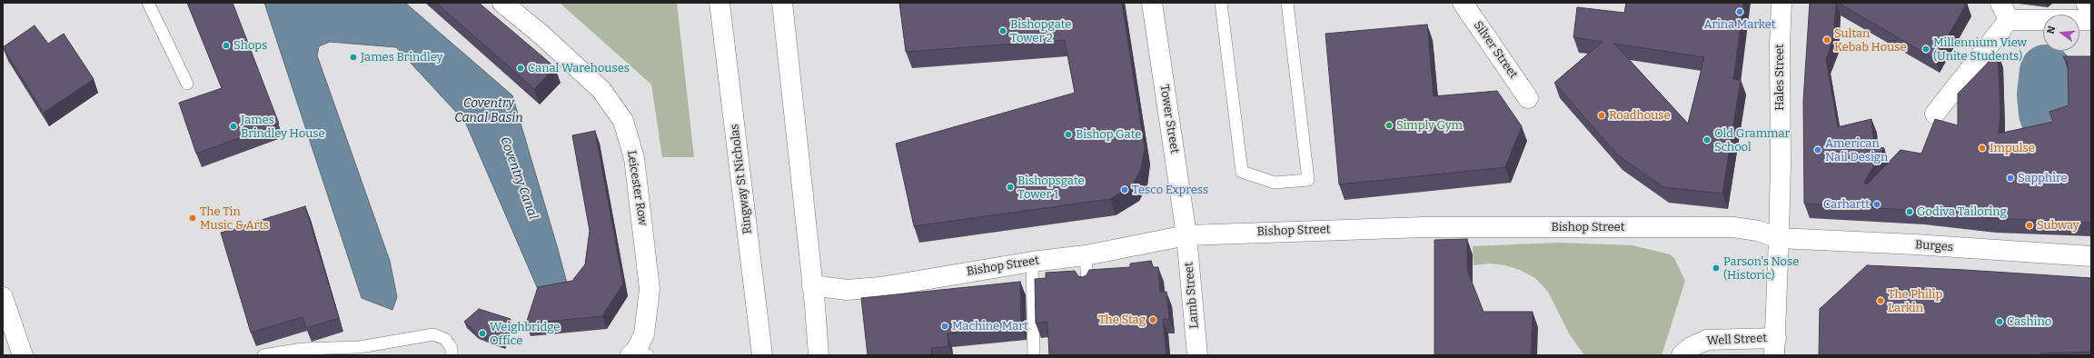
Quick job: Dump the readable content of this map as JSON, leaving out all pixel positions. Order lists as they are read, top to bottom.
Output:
{
  "streets": {
    "main road": [
      "Silver Street",
      "Hales Street",
      "Tower Street",
      "Ringway St Nicholas",
      "Leicester Row",
      "Bishop Street",
      "Burges",
      "Lamb Street",
      "Well Street"
    ]
  },
  "crossings": [
    ["Hales Street", "Bishop Street"],
    ["Hales Street", "Burges"],
    ["Hales Street", "Well Street"],
    ["Tower Street", "Bishop Street"],
    ["Tower Street", "Lamb Street"],
    ["Bishop Street", "Burges"],
    ["Bishop Street", "Lamb Street"]
  ],
  "water": ["Coventry Canal Basin", "Coventry Canal"],
  "places": [
    "Arina Market",
    "Bishopgate Tower 2",
    "Sultan Kebab House",
    "Shops",
    "Millennium View (Unite Students)",
    "James Brindley",
    "Canal Warehouses",
    "Roadhouse",
    "Simply Gym",
    "James Brindley House",
    "Bishop Gate",
    "Old Grammar School",
    "Impulse",
    "American Nail Design",
    "Sapphire",
    "Bishopsgate Tower 1",
    "Tesco Express",
    "Carhartt",
    "Godiva Tailoring",
    "The Tin Music & Arts",
    "Subway",
    "Parson's Nose (Historic)",
    "The Philip Larkin",
    "The Stag",
    "Cashino",
    "Machine Mart",
    "Weighbridge Office"
  ],
  "north": "left"
}
